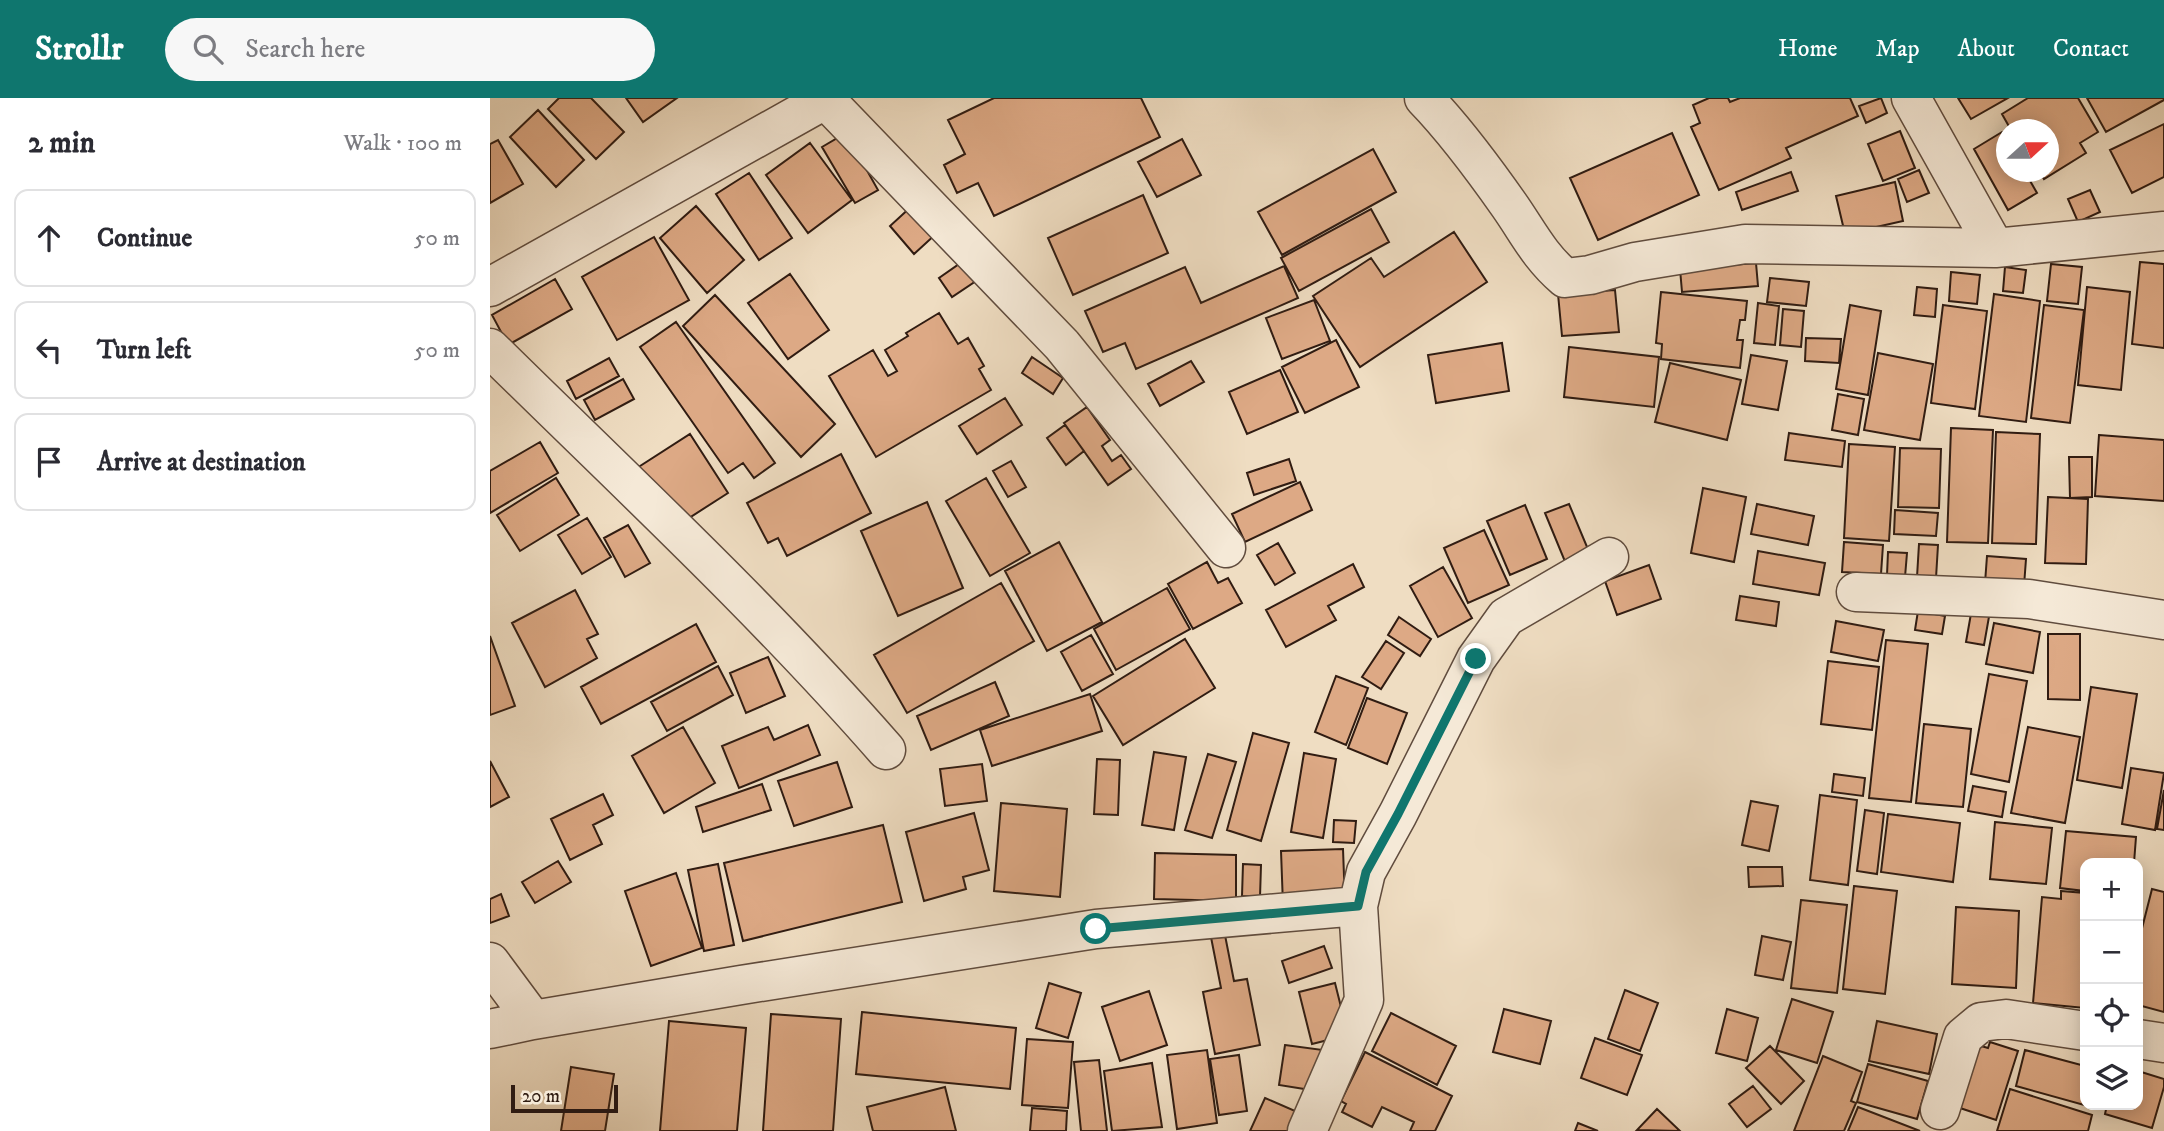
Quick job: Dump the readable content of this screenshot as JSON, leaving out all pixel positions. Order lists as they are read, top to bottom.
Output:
{
  "scale_bar": "20 m",
  "north": "right",
  "page": {
    "header": "Strollr",
    "search": "Search here",
    "nav": [
      "Home",
      "Map",
      "About",
      "Contact"
    ],
    "heading": ["2 min", "Walk · 100 m"],
    "list": [
      ["Continue", "50 m"],
      ["Turn left", "50 m"],
      "Arrive at destination"
    ],
    "map_buttons": ["+", "−"],
    "scale": "20 m"
  }
}
